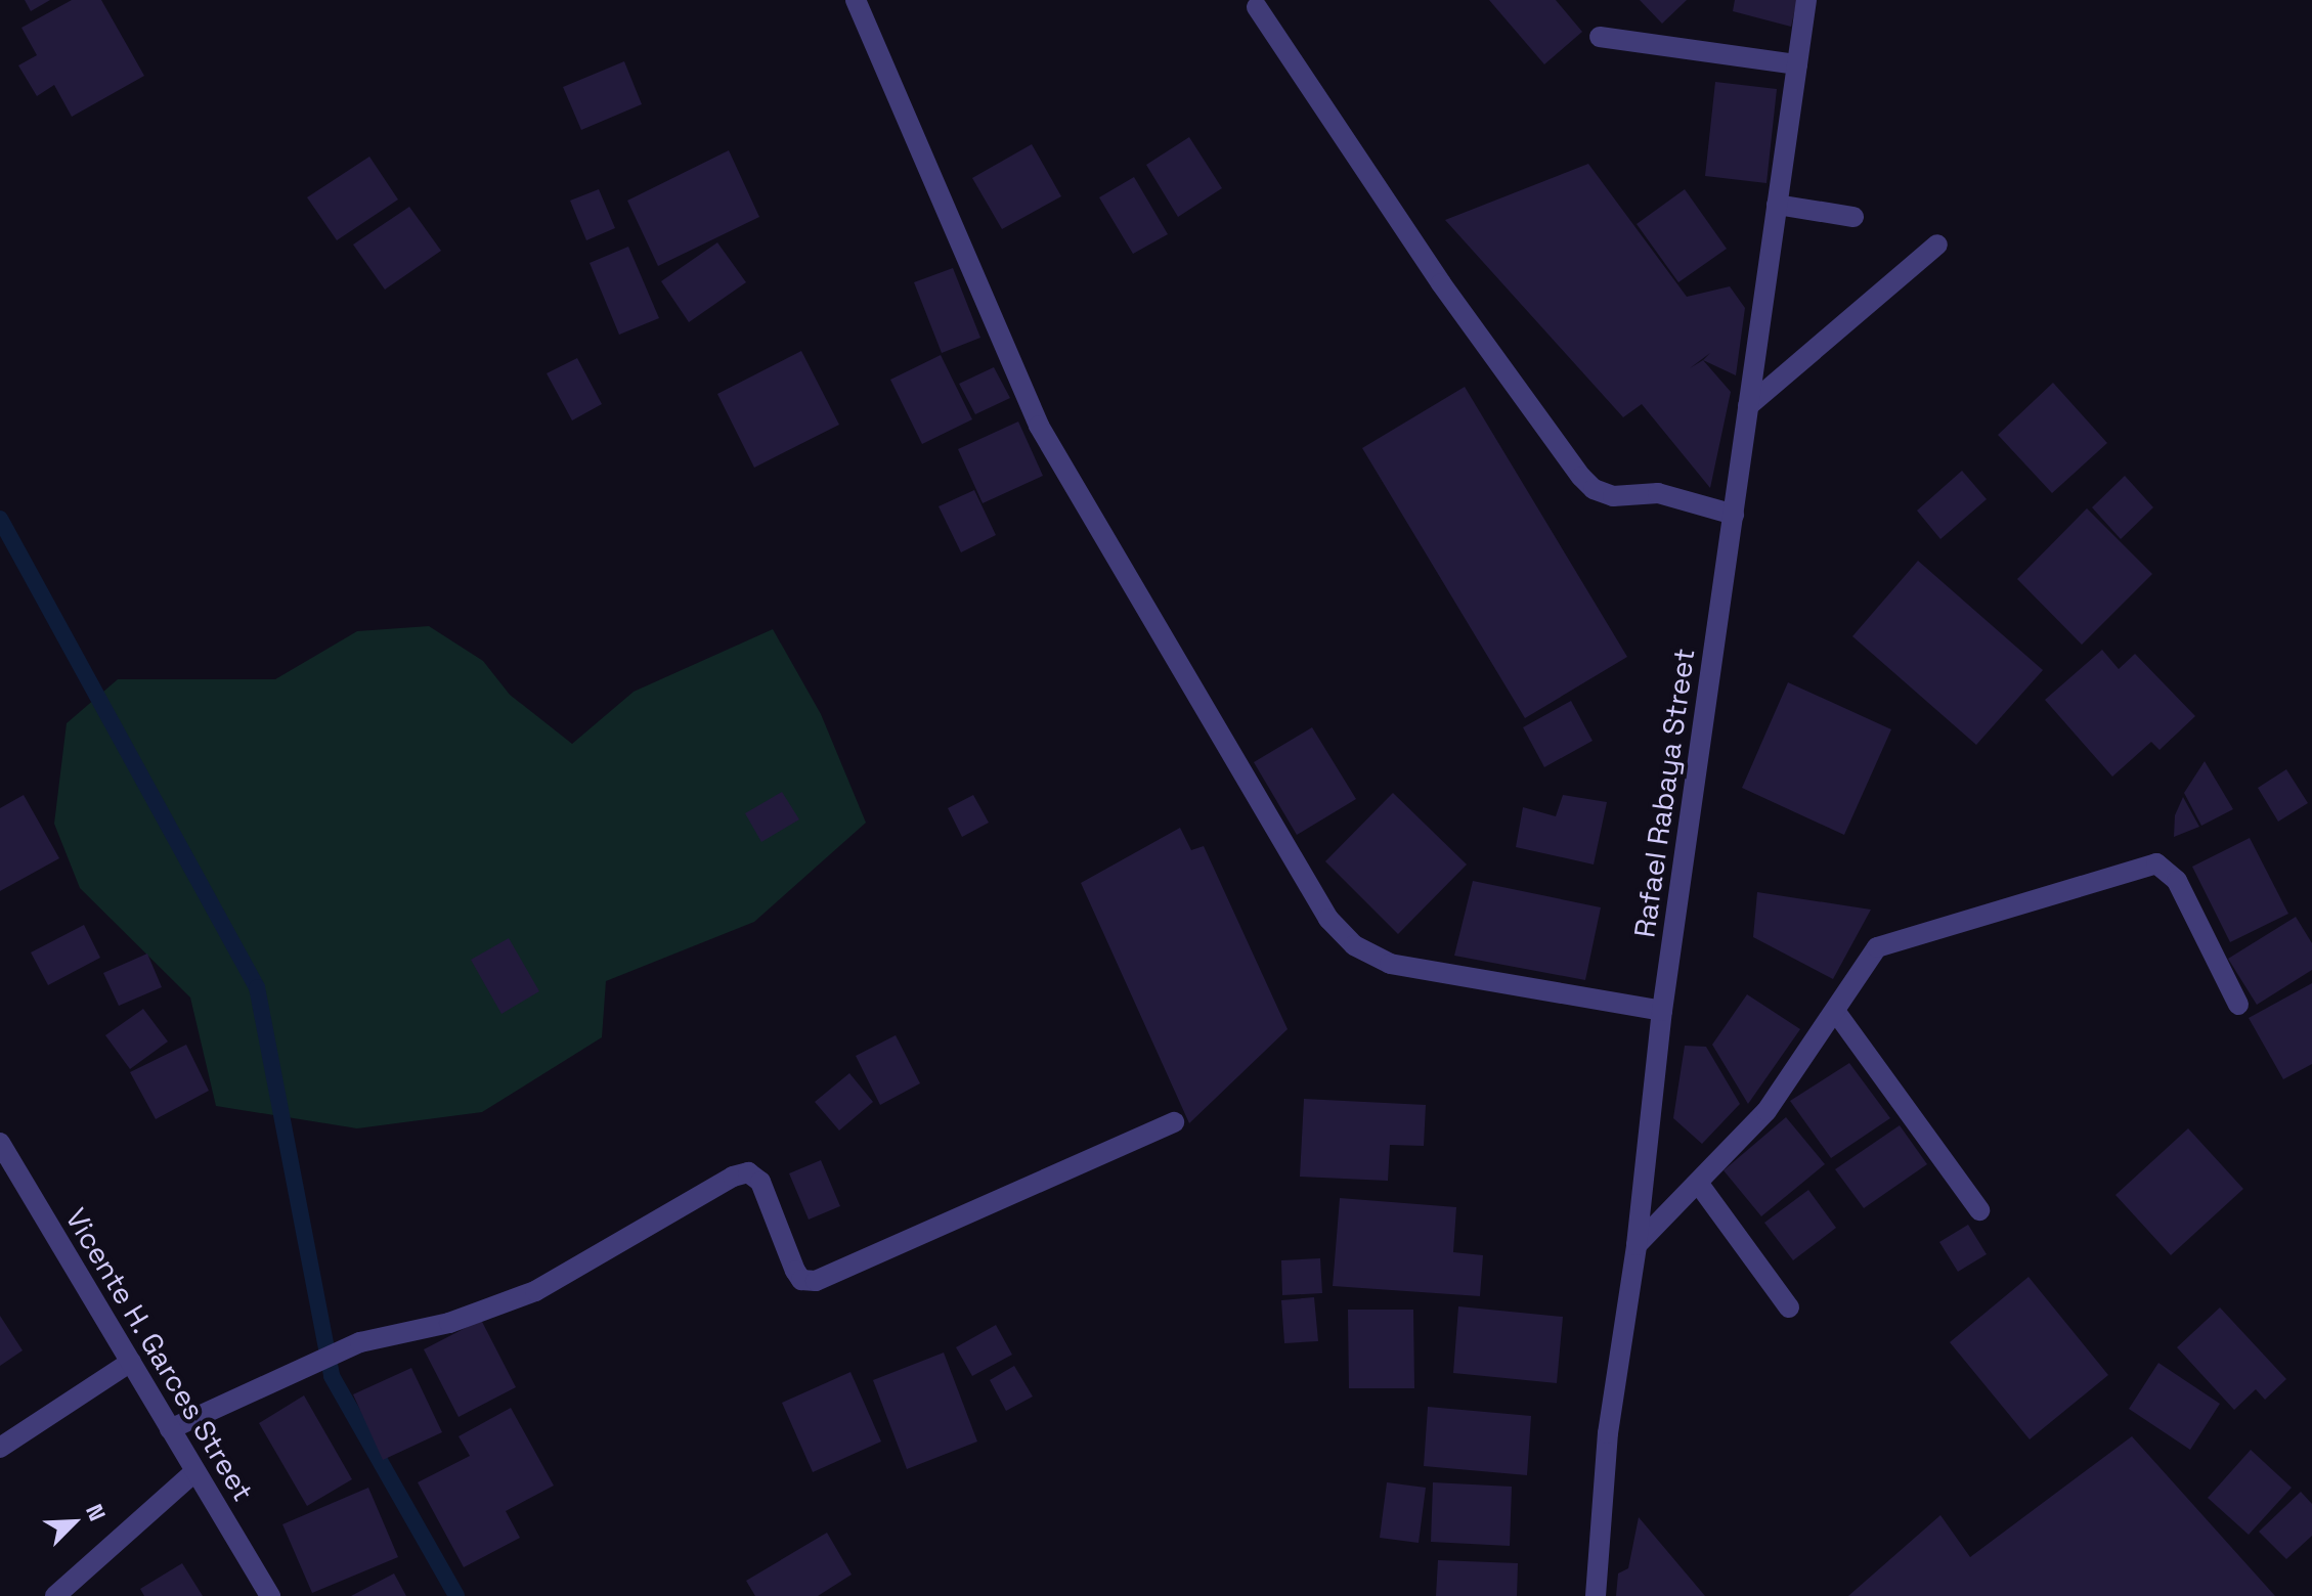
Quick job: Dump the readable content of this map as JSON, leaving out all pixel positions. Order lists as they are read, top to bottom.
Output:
{
  "streets": {
    "street": ["Rafael Rabaya Street", "Vicente H. Garces Street"]
  },
  "north": "top right"
}
